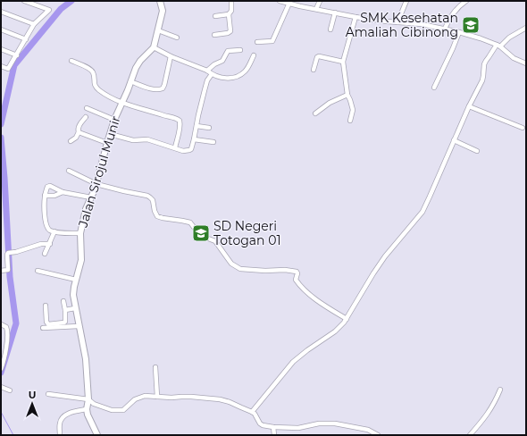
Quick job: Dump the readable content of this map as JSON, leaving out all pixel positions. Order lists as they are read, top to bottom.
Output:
{
  "streets": {
    "street": ["Jalan Sirojul Munir"]
  },
  "places": {
    "school or university": ["SMK Kesehatan Amaliah Cibinong", "SD Negeri Totogan 01"]
  },
  "north": "top"
}
